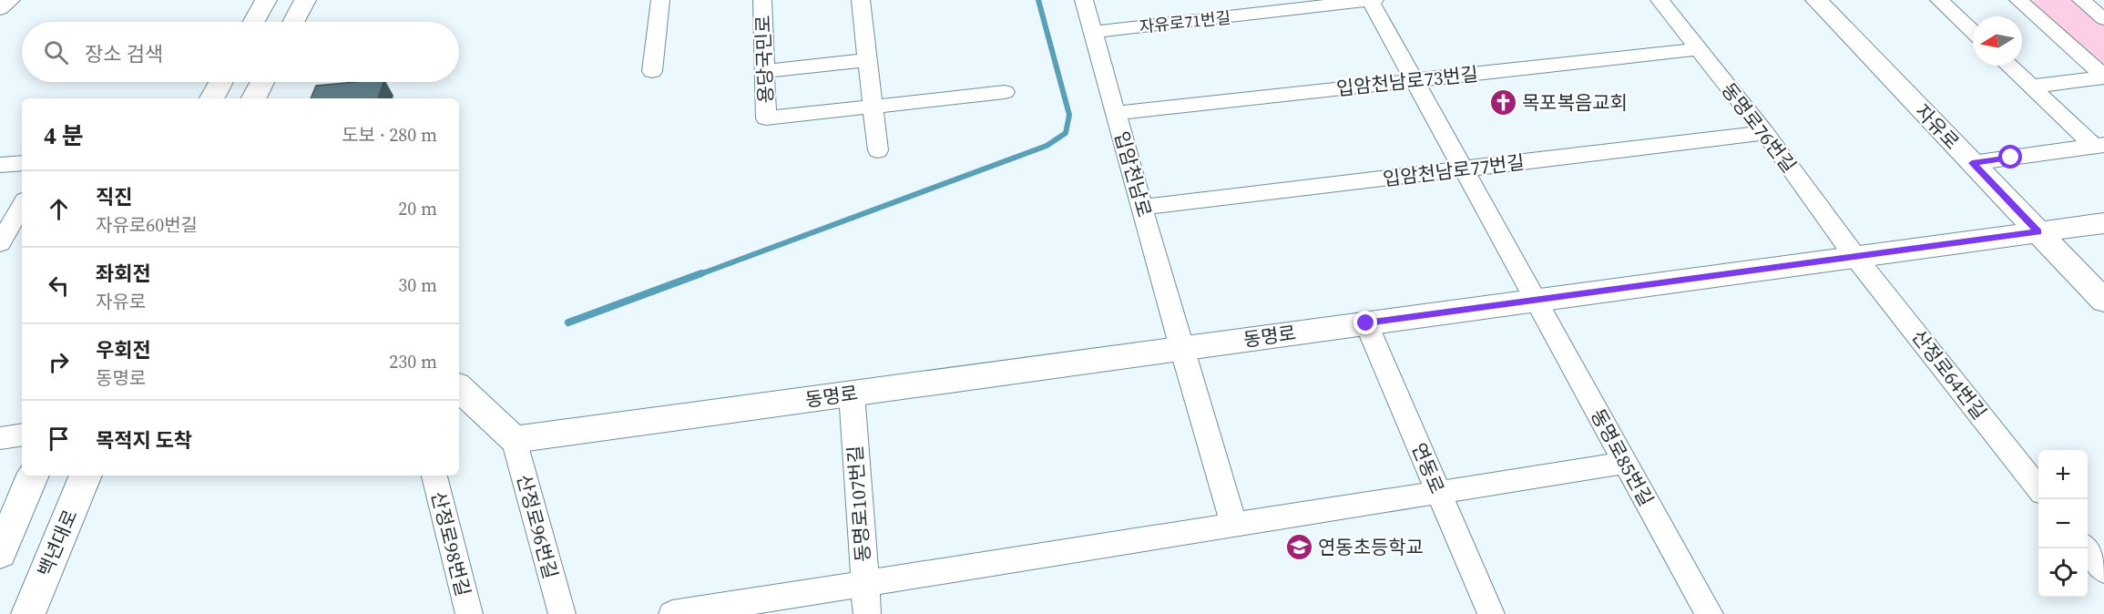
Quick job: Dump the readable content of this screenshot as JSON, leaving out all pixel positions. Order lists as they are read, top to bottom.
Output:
{
  "streets": {
    "street": [
      "자유로71번길",
      "용당국민로",
      "입암천남로73번길",
      "자유로",
      "동명로76번길",
      "입암천남로77번길",
      "입암천남로",
      "동명로",
      "산정로64번길",
      "동명로85번길",
      "연동로",
      "동명로107번길",
      "산정로96번길",
      "백년대로",
      "산정로98번길"
    ]
  },
  "crossings": [
    ["자유로71번길", "입암천남로"],
    ["자유로71번길", "동명로85번길"],
    ["입암천남로73번길", "동명로76번길"],
    ["입암천남로73번길", "입암천남로"],
    ["입암천남로73번길", "동명로85번길"],
    ["자유로", "동명로"],
    ["동명로76번길", "입암천남로77번길"],
    ["동명로76번길", "동명로"],
    ["동명로76번길", "산정로64번길"],
    ["입암천남로77번길", "입암천남로"],
    ["입암천남로77번길", "동명로85번길"],
    ["입암천남로", "동명로"],
    ["동명로", "산정로64번길"],
    ["동명로", "동명로85번길"],
    ["동명로", "연동로"],
    ["동명로", "동명로107번길"],
    ["동명로", "산정로96번길"]
  ],
  "places": {
    "church": ["목포복음교회"],
    "school or university": ["연동초등학교"]
  },
  "north": "left",
  "page": {
    "search": "장소 검색",
    "heading": ["4 분", "도보 · 280 m"],
    "list": [
      ["직진", "자유로60번길", "20 m"],
      ["좌회전", "자유로", "30 m"],
      ["우회전", "동명로", "230 m"],
      "목적지 도착"
    ],
    "map_buttons": ["+", "−"]
  }
}
